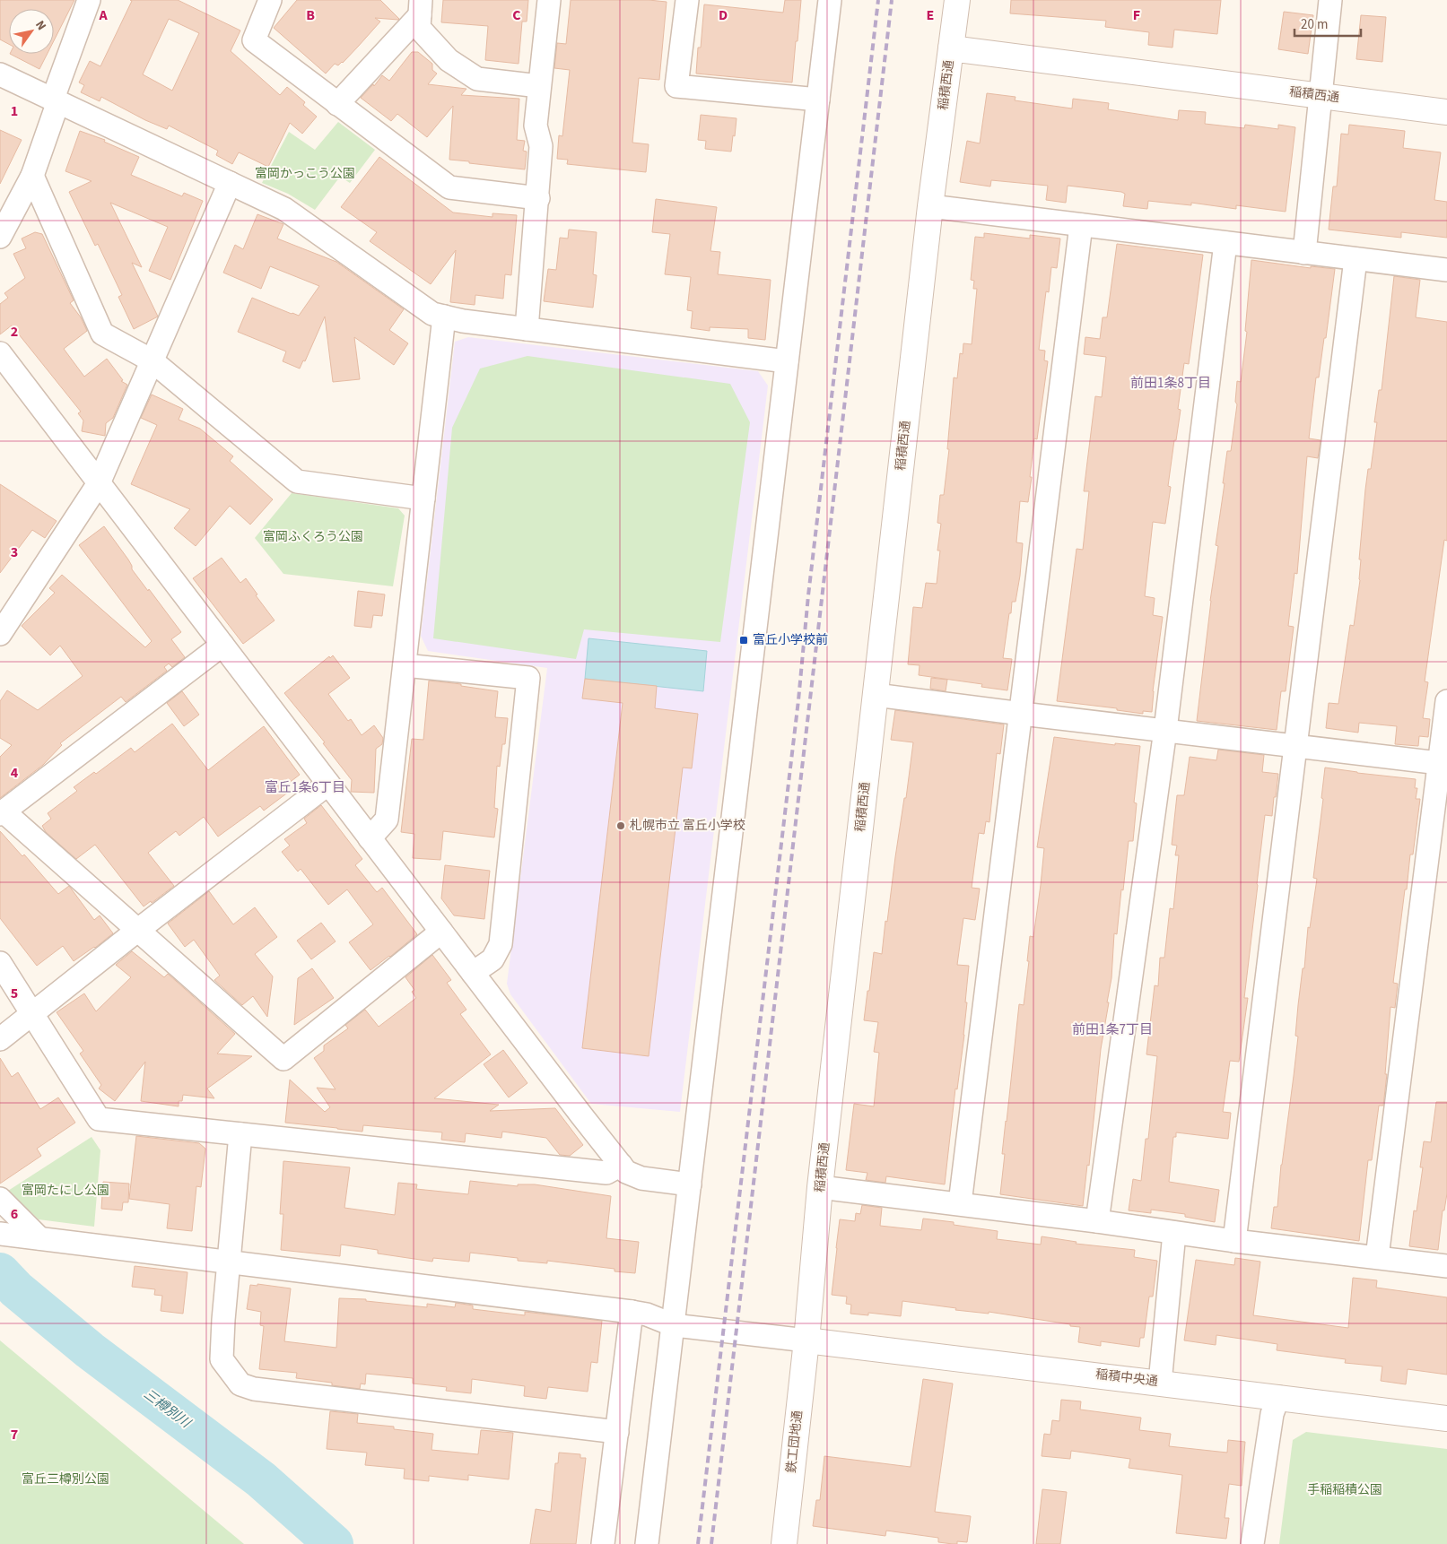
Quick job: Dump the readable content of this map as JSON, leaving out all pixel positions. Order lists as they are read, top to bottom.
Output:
{
  "streets": {
    "street": ["稲積西通", "稲積中央通", "鉄工団地通"]
  },
  "crossings": [
    ["稲積西通", "稲積中央通"],
    ["稲積西通", "鉄工団地通"],
    ["稲積中央通", "鉄工団地通"]
  ],
  "districts": ["前田1条8丁目", "富丘1条6丁目", "前田1条7丁目"],
  "water": ["三樽別川"],
  "parks": [
    "富岡かっこう公園",
    "富岡ふくろう公園",
    "富岡たにし公園",
    "富丘三樽別公園",
    "手稲稲積公園"
  ],
  "places": {
    "transit": ["富丘小学校前"],
    "other": ["札幌市立 富丘小学校"]
  },
  "scale_bar": "20 m",
  "north": "top right",
  "grid": {
    "columns": [
      "A",
      "B",
      "C",
      "D",
      "E",
      "F"
    ],
    "rows": [
      "1",
      "2",
      "3",
      "4",
      "5",
      "6",
      "7"
    ]
  }
}
